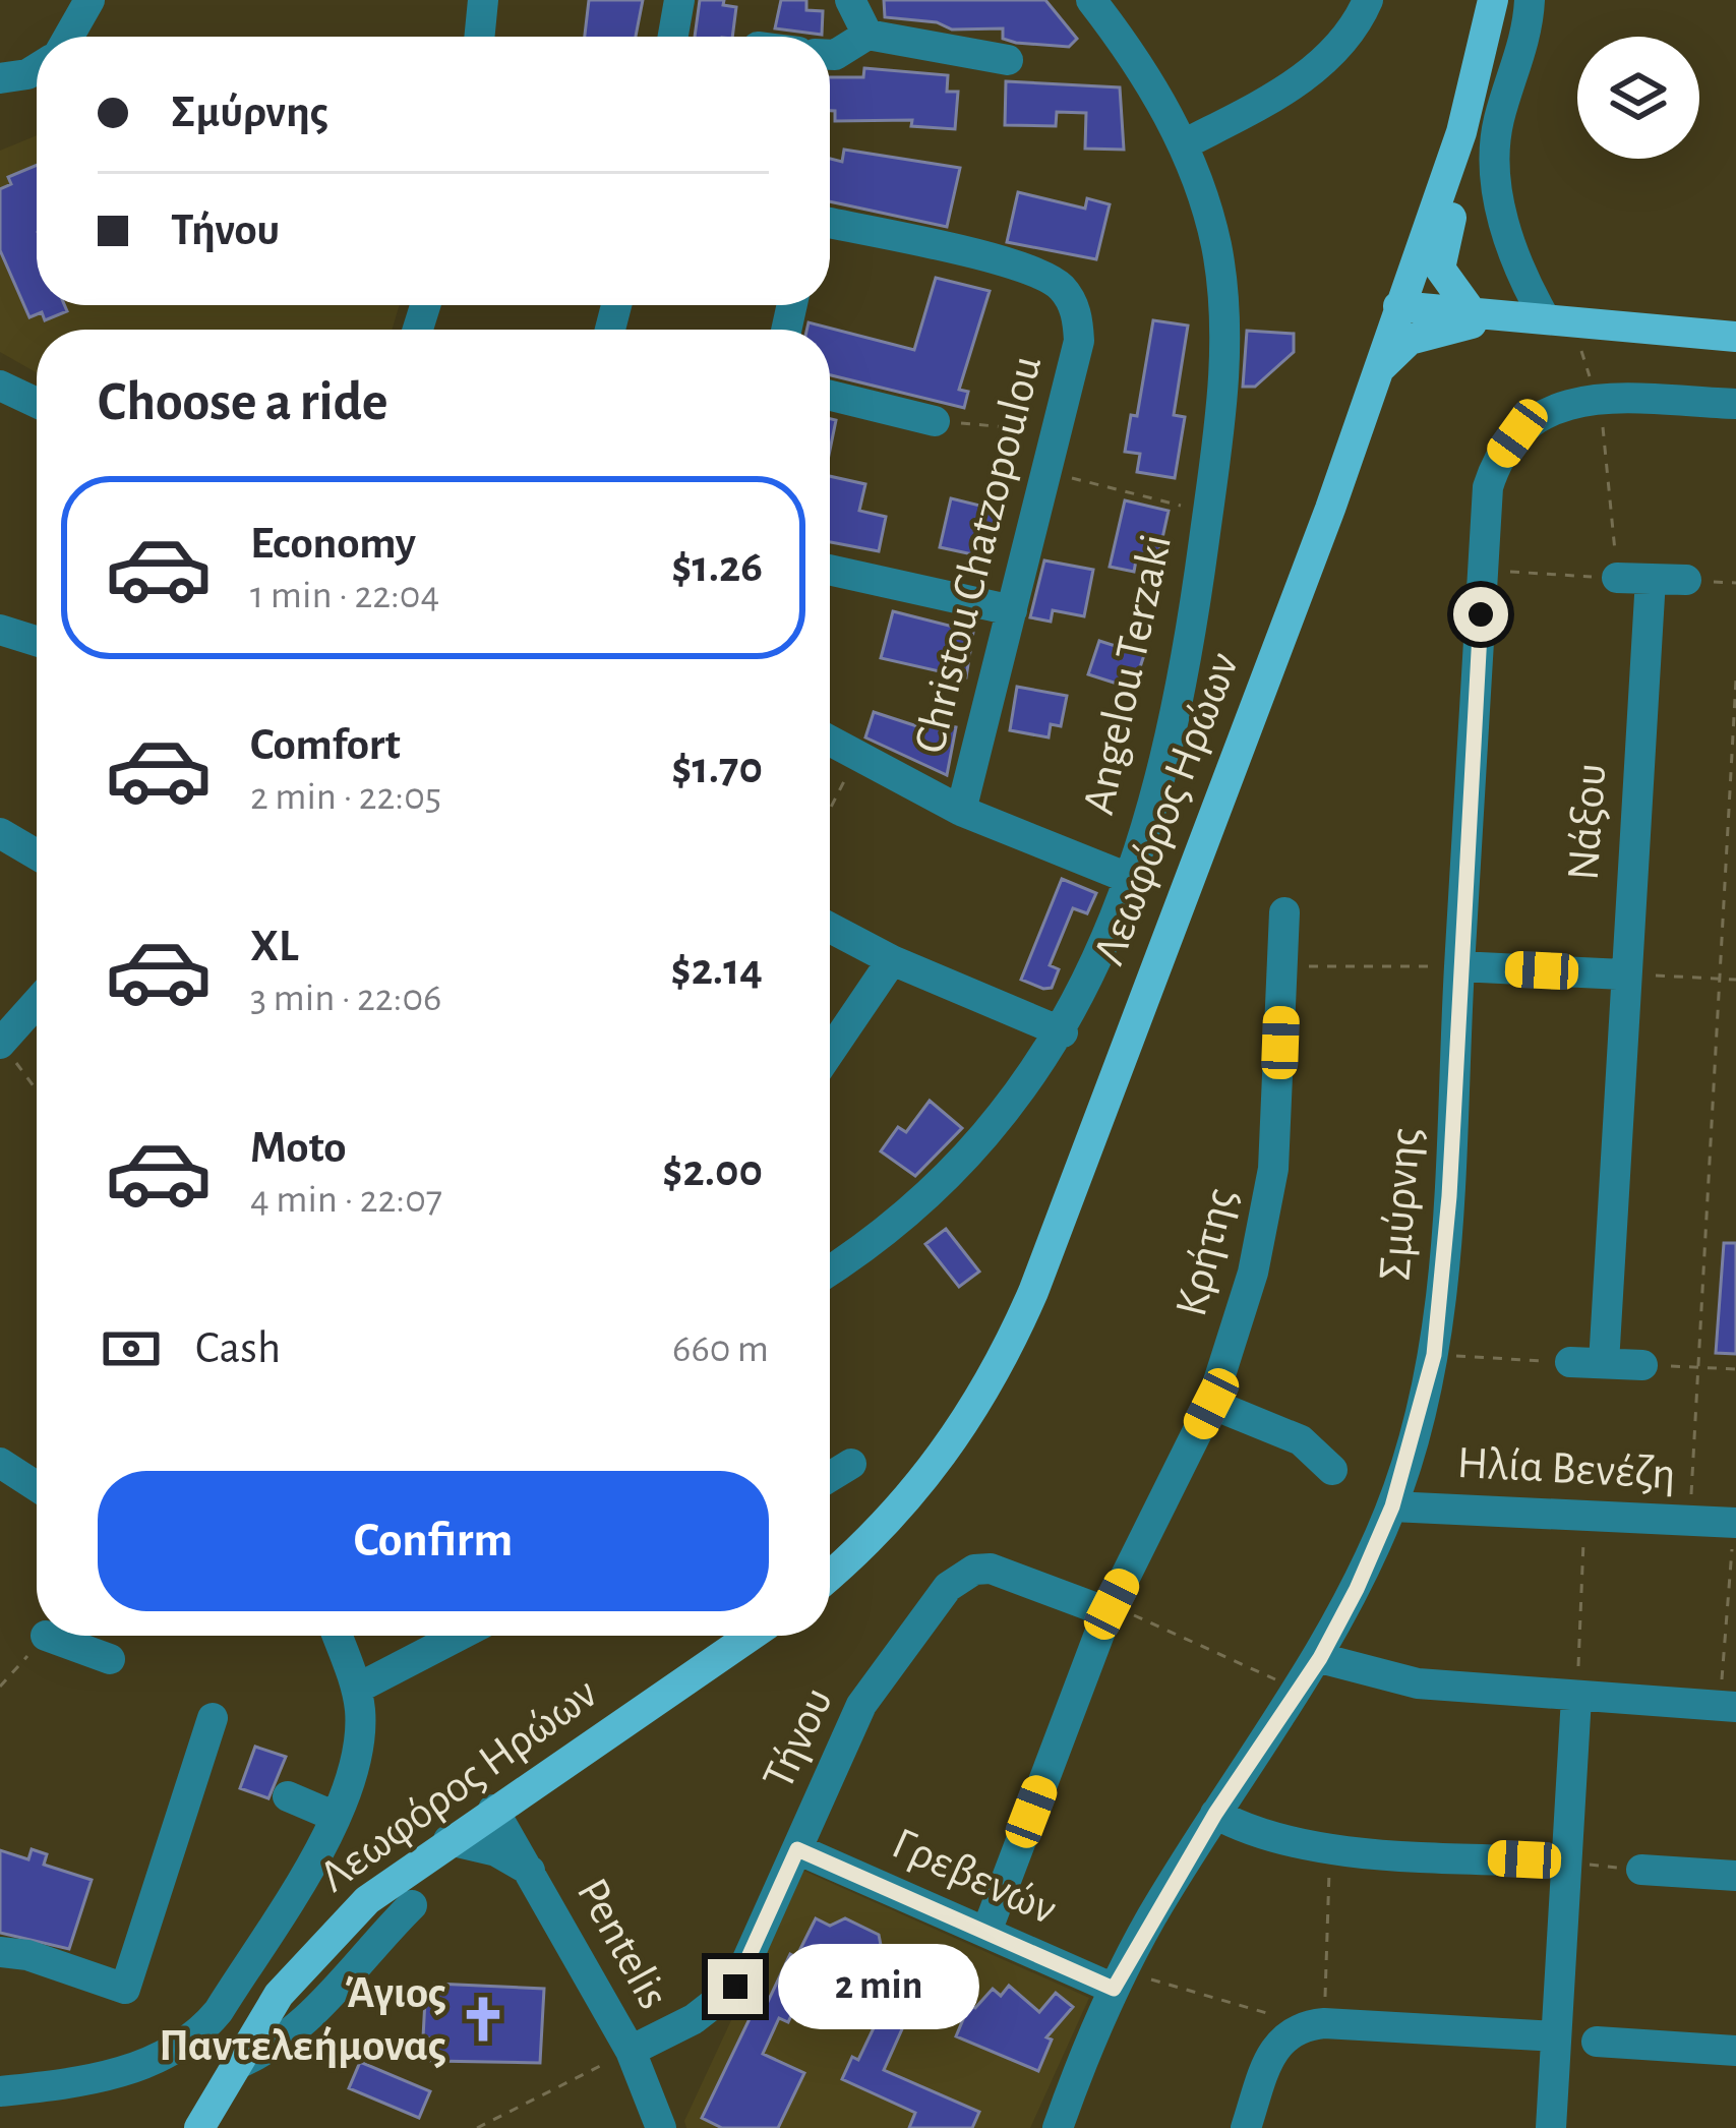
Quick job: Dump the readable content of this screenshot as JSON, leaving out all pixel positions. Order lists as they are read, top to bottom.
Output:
{
  "streets": {
    "main road": ["Λεωφόρος Ηρώων"],
    "street": [
      "Christou Chatzopoulou",
      "Angelou Terzaki",
      "Νάξου",
      "Σμύρνης",
      "Κρήτης",
      "Ηλία Βενέζη",
      "Τήνου",
      "Γρεβενών",
      "Pentelis"
    ]
  },
  "crossings": [
    ["Λεωφόρος Ηρώων", "Pentelis"],
    ["Σμύρνης", "Ηλία Βενέζη"],
    ["Σμύρνης", "Γρεβενών"],
    ["Κρήτης", "Τήνου"],
    ["Κρήτης", "Γρεβενών"],
    ["Τήνου", "Γρεβενών"],
    ["Τήνου", "Pentelis"]
  ],
  "places": {
    "church": ["Άγιος Παντελεήμονας"]
  },
  "page": {
    "banner": ["Σμύρνης", "Τήνου"],
    "heading": "Choose a ride",
    "list": [
      {
        "name": "Economy",
        "note": "1 min · 22:04",
        "value": "$1.26"
      },
      {
        "name": "Comfort",
        "note": "2 min · 22:05",
        "value": "$1.70"
      },
      {
        "name": "XL",
        "note": "3 min · 22:06",
        "value": "$2.14"
      },
      {
        "name": "Moto",
        "note": "4 min · 22:07",
        "value": "$2.00"
      }
    ],
    "pay": ["Cash", "660 m"],
    "buttons": "Confirm",
    "bubble": "2 min"
  }
}
